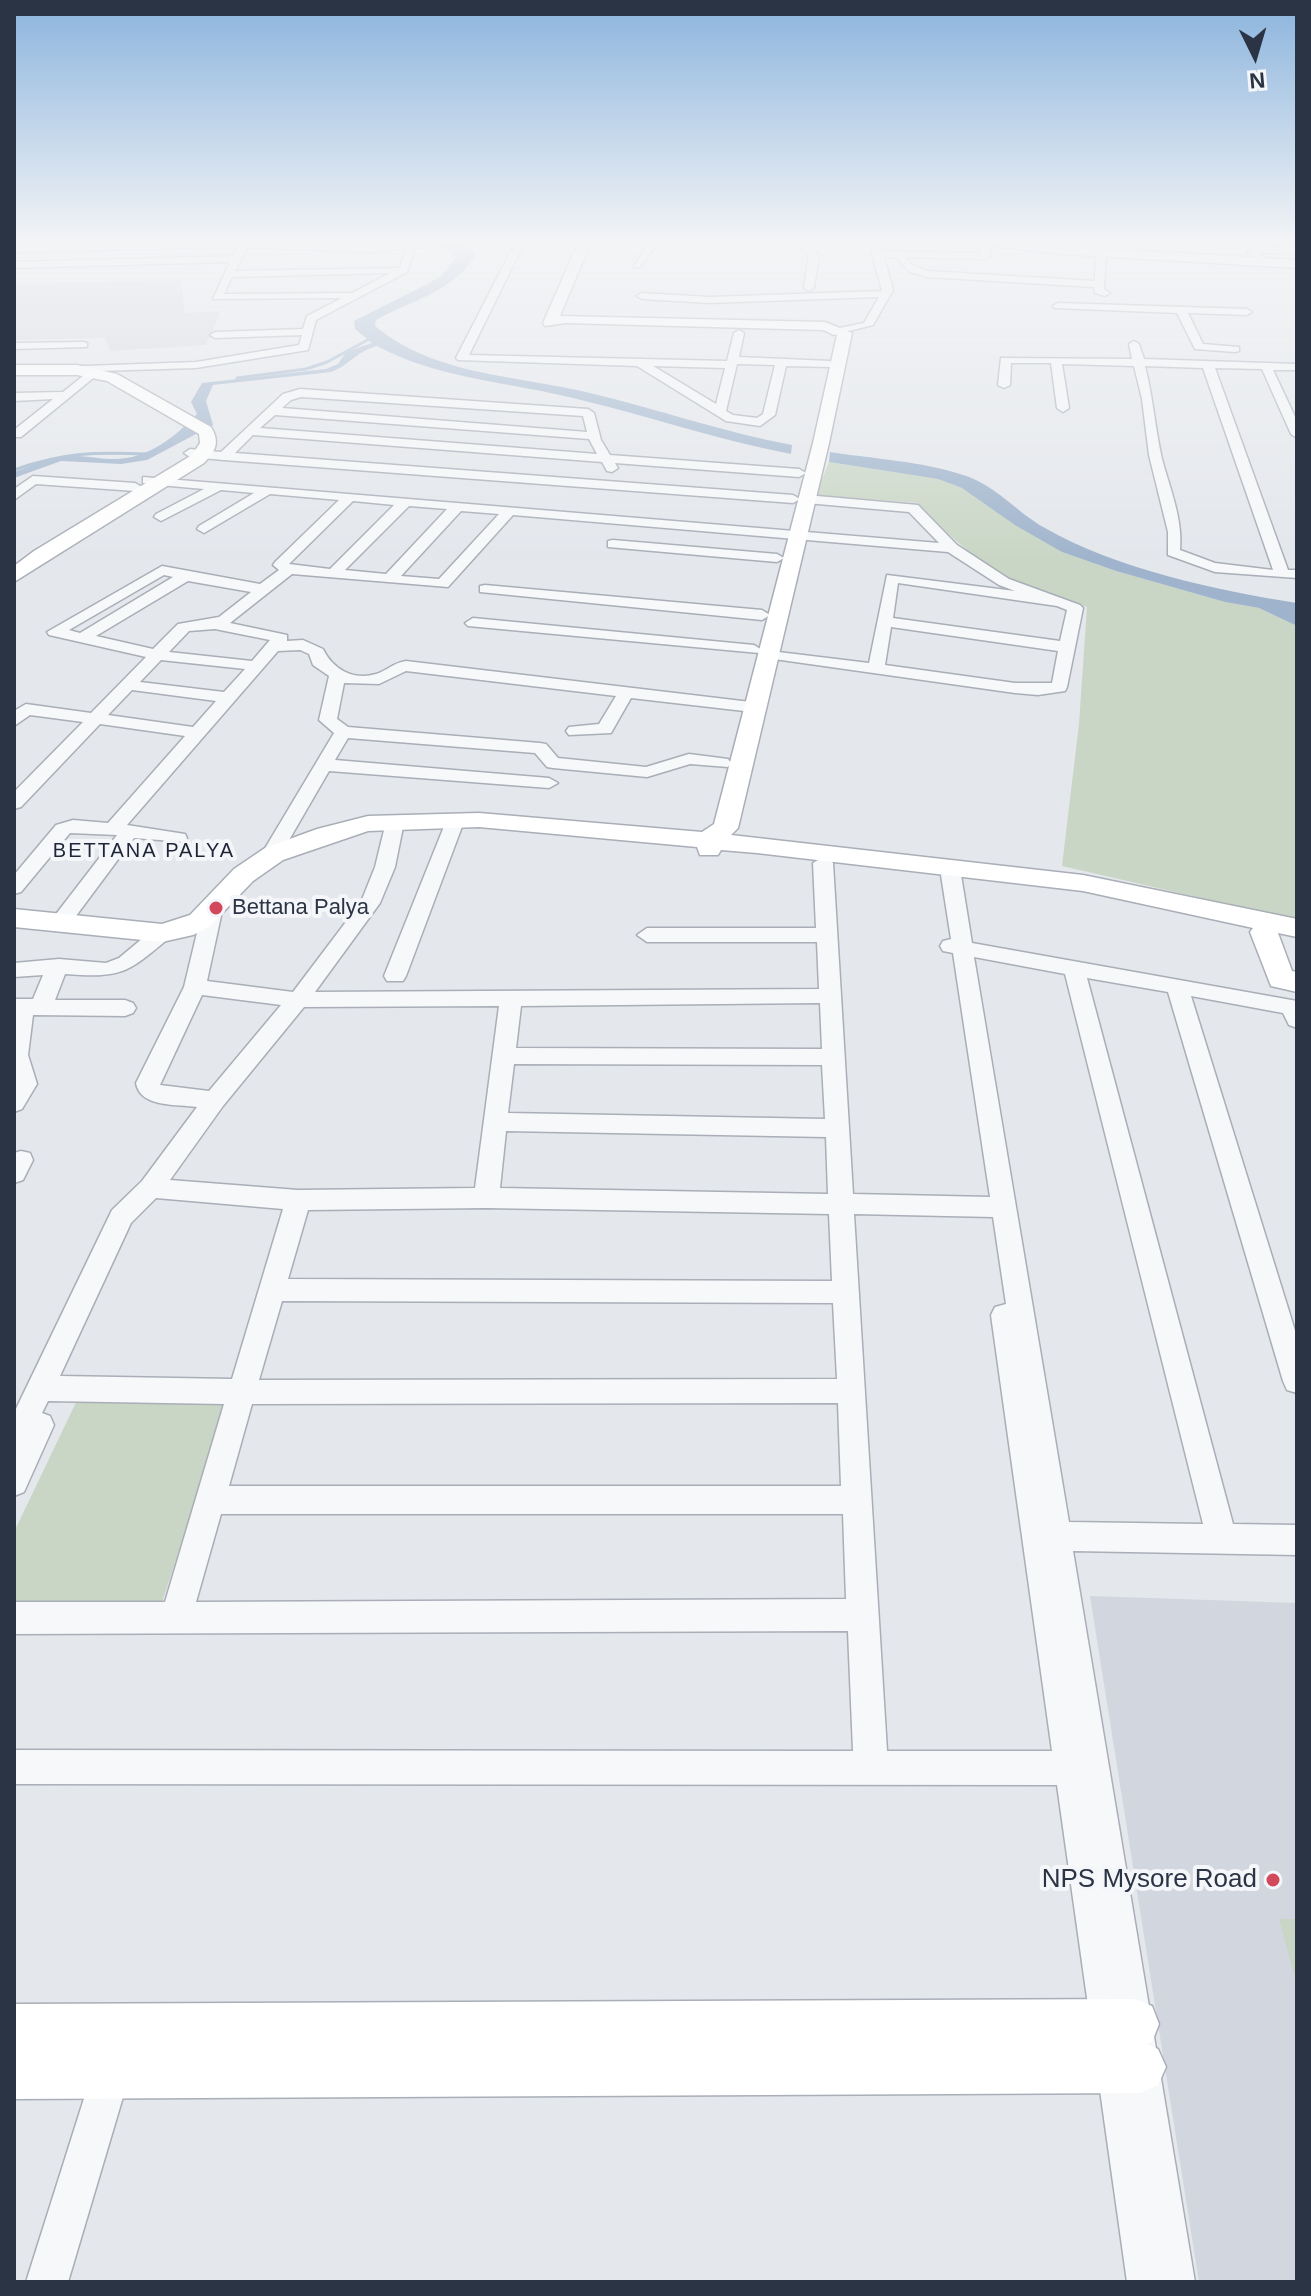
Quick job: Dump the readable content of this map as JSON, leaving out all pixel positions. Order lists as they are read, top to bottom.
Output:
{
  "districts": ["BETTANA PALYA"],
  "places": ["Bettana Palya", "NPS Mysore Road"],
  "north": "bottom"
}
